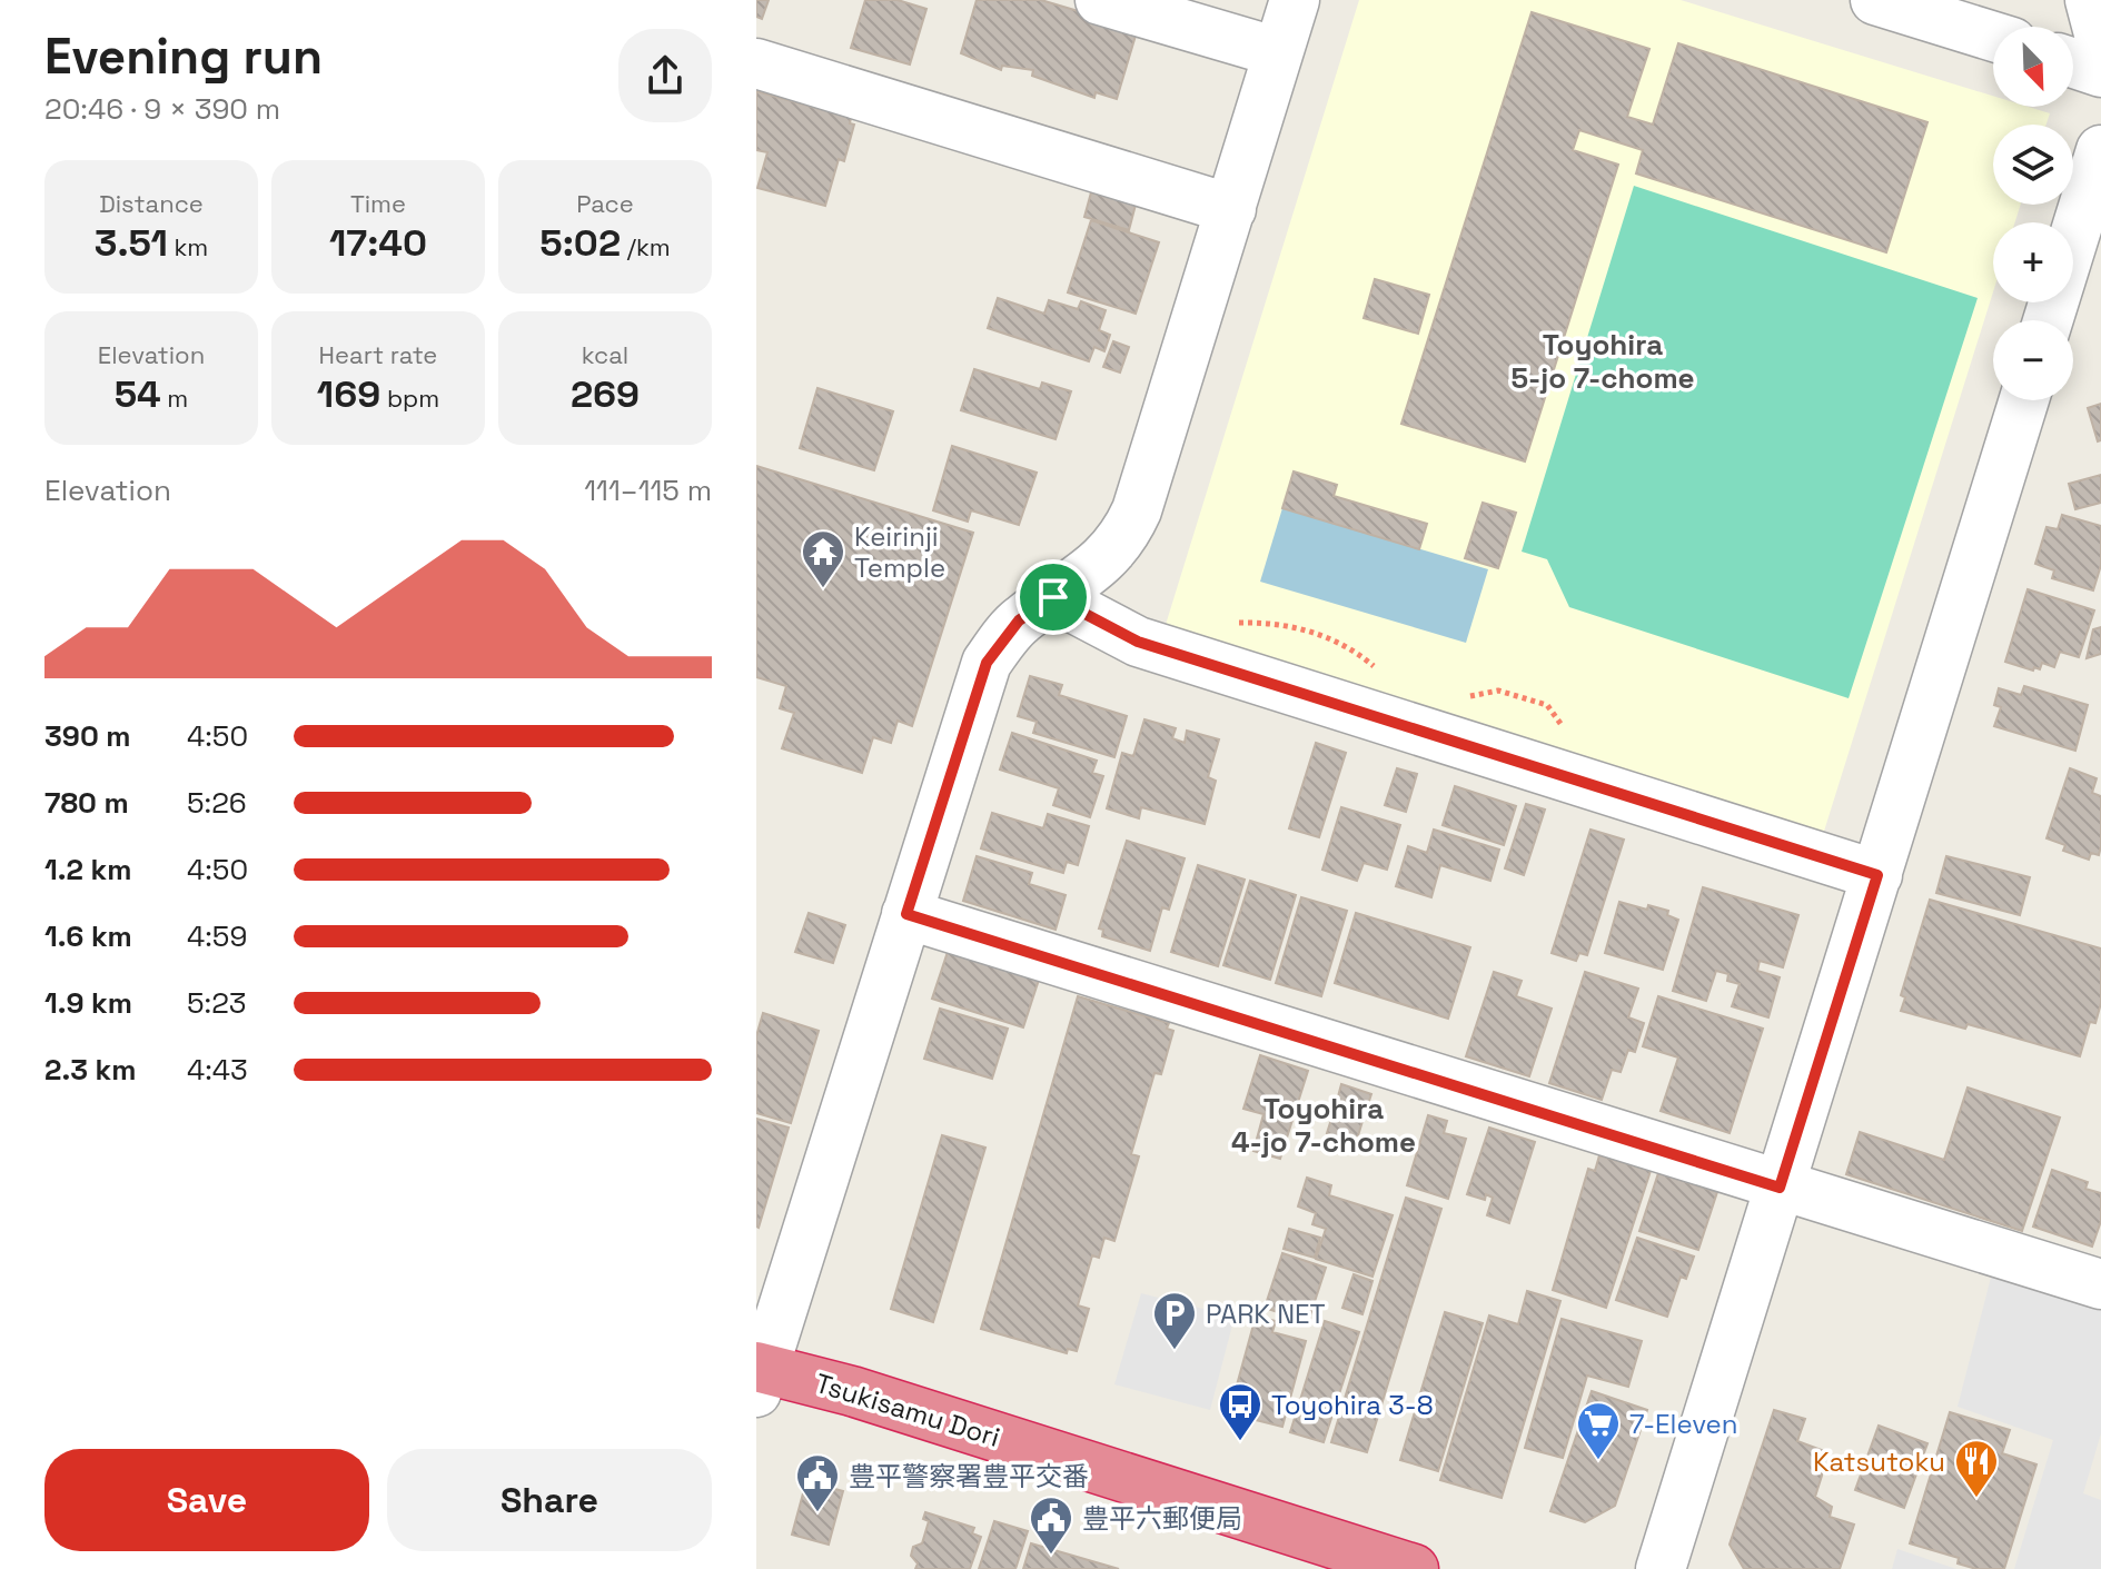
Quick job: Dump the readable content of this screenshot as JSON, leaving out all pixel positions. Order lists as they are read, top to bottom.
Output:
{
  "streets": {
    "highway": ["Tsukisamu Dori"]
  },
  "districts": ["Toyohira 5-jo 7-chome", "Toyohira 4-jo 7-chome"],
  "places": {
    "temple": ["Keirinji Temple"],
    "parking": ["PARK NET"],
    "bus stop": ["Toyohira 3-8"],
    "supermarket": ["7-Eleven"],
    "restaurant": ["Katsutoku"],
    "public building": ["豊平警察署豊平交番", "豊平六郵便局"]
  },
  "north": "bottom right",
  "page": {
    "heading": ["Evening run", "20:46 · 9 × 390 m"],
    "map_buttons": ["+", "−"],
    "stats": [
      ["Distance", "3.51 km"],
      ["Time", "17:40"],
      ["Pace", "5:02 /km"],
      ["Elevation", "54 m"],
      ["Heart rate", "169 bpm"],
      ["kcal", "269"]
    ],
    "chart": ["Elevation", "111–115 m"],
    "list": [
      {
        "name": "390 m",
        "note": "4:50"
      },
      {
        "name": "780 m",
        "note": "5:26"
      },
      {
        "name": "1.2 km",
        "note": "4:50"
      },
      {
        "name": "1.6 km",
        "note": "4:59"
      },
      {
        "name": "1.9 km",
        "note": "5:23"
      },
      {
        "name": "2.3 km",
        "note": "4:43"
      }
    ],
    "buttons": ["Save", "Share"]
  }
}
